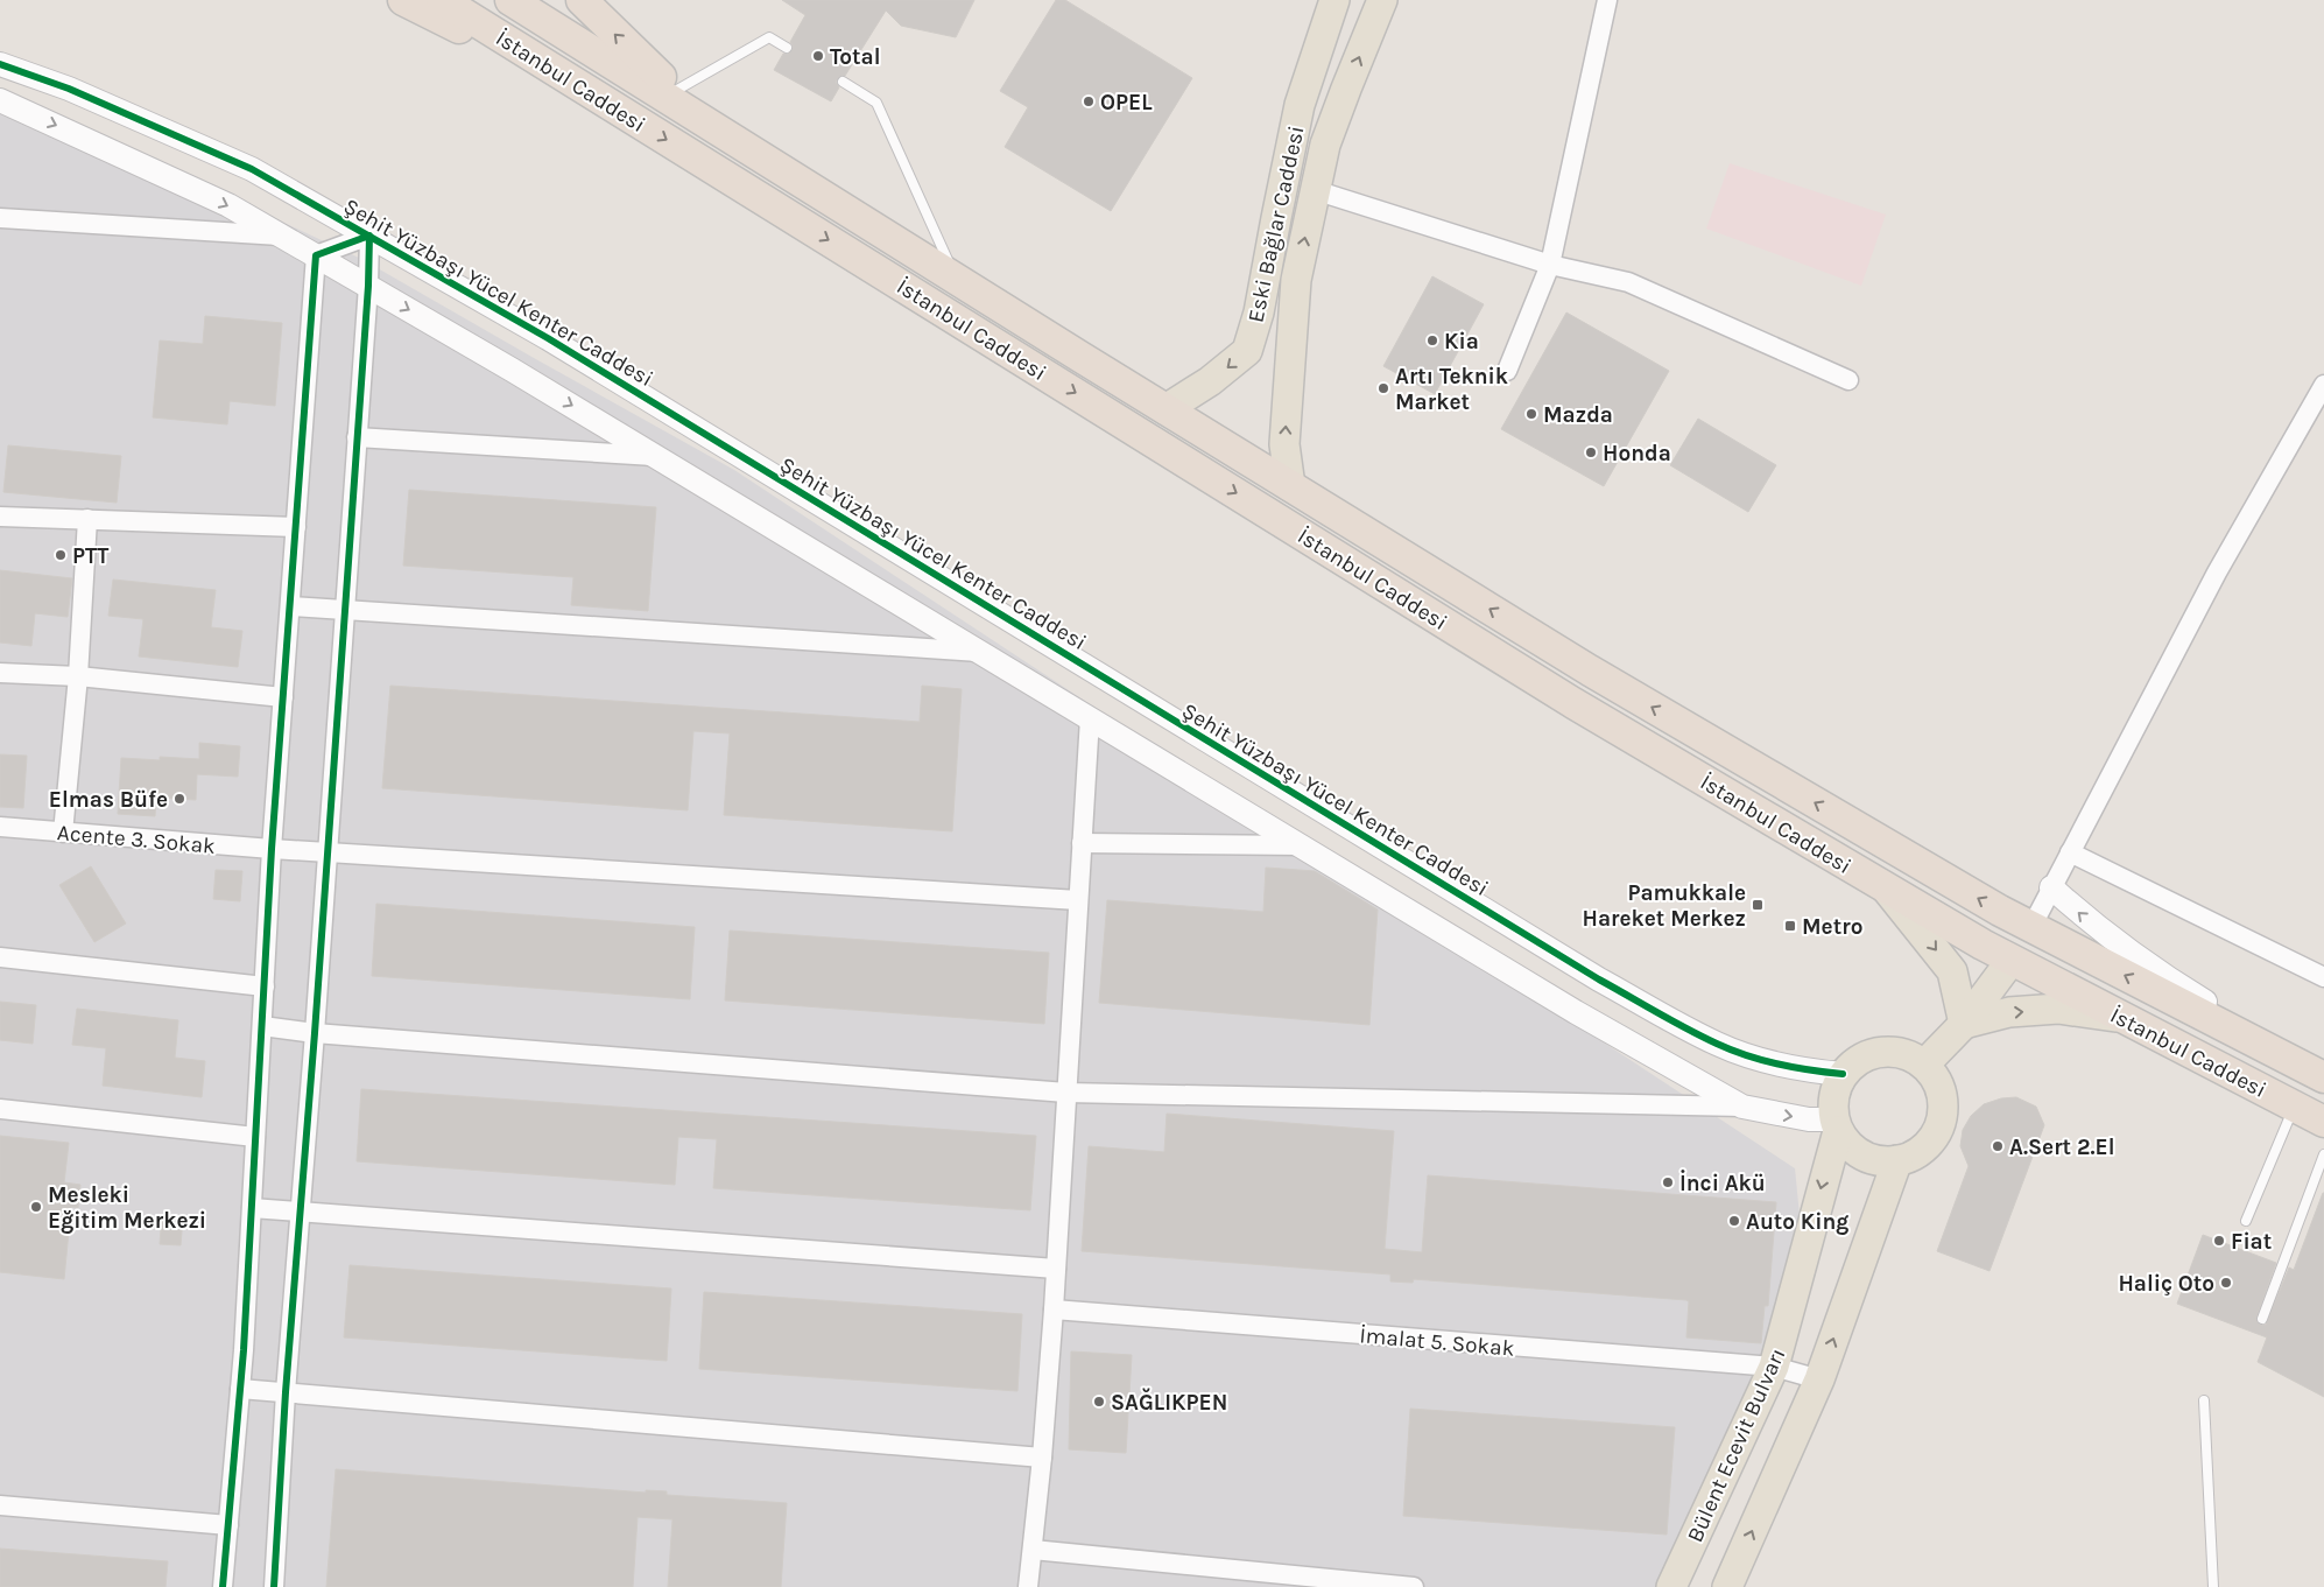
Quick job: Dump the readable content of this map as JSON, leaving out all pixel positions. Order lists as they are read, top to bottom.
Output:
{
  "streets": {
    "highway": ["İstanbul Caddesi"],
    "main road": ["Eski Bağlar Caddesi", "Bülent Ecevit Bulvarı"],
    "street": ["Şehit Yüzbaşı Yücel Kenter Caddesi", "Acente 3. Sokak", "İmalat 5. Sokak"]
  },
  "crossings": [
    ["İstanbul Caddesi", "Eski Bağlar Caddesi"],
    ["Şehit Yüzbaşı Yücel Kenter Caddesi", "Bülent Ecevit Bulvarı"],
    ["İmalat 5. Sokak", "Bülent Ecevit Bulvarı"]
  ],
  "places": {
    "other": [
      "Total",
      "OPEL",
      "Kia",
      "Artı Teknik Market",
      "Mazda",
      "Honda",
      "PTT",
      "Elmas Büfe",
      "A.Sert 2.El",
      "İnci Akü",
      "Mesleki Eğitim Merkezi",
      "Auto King",
      "Fiat",
      "Haliç Oto",
      "SAĞLIKPEN"
    ],
    "transit": ["Pamukkale Hareket Merkez", "Metro"]
  }
}
